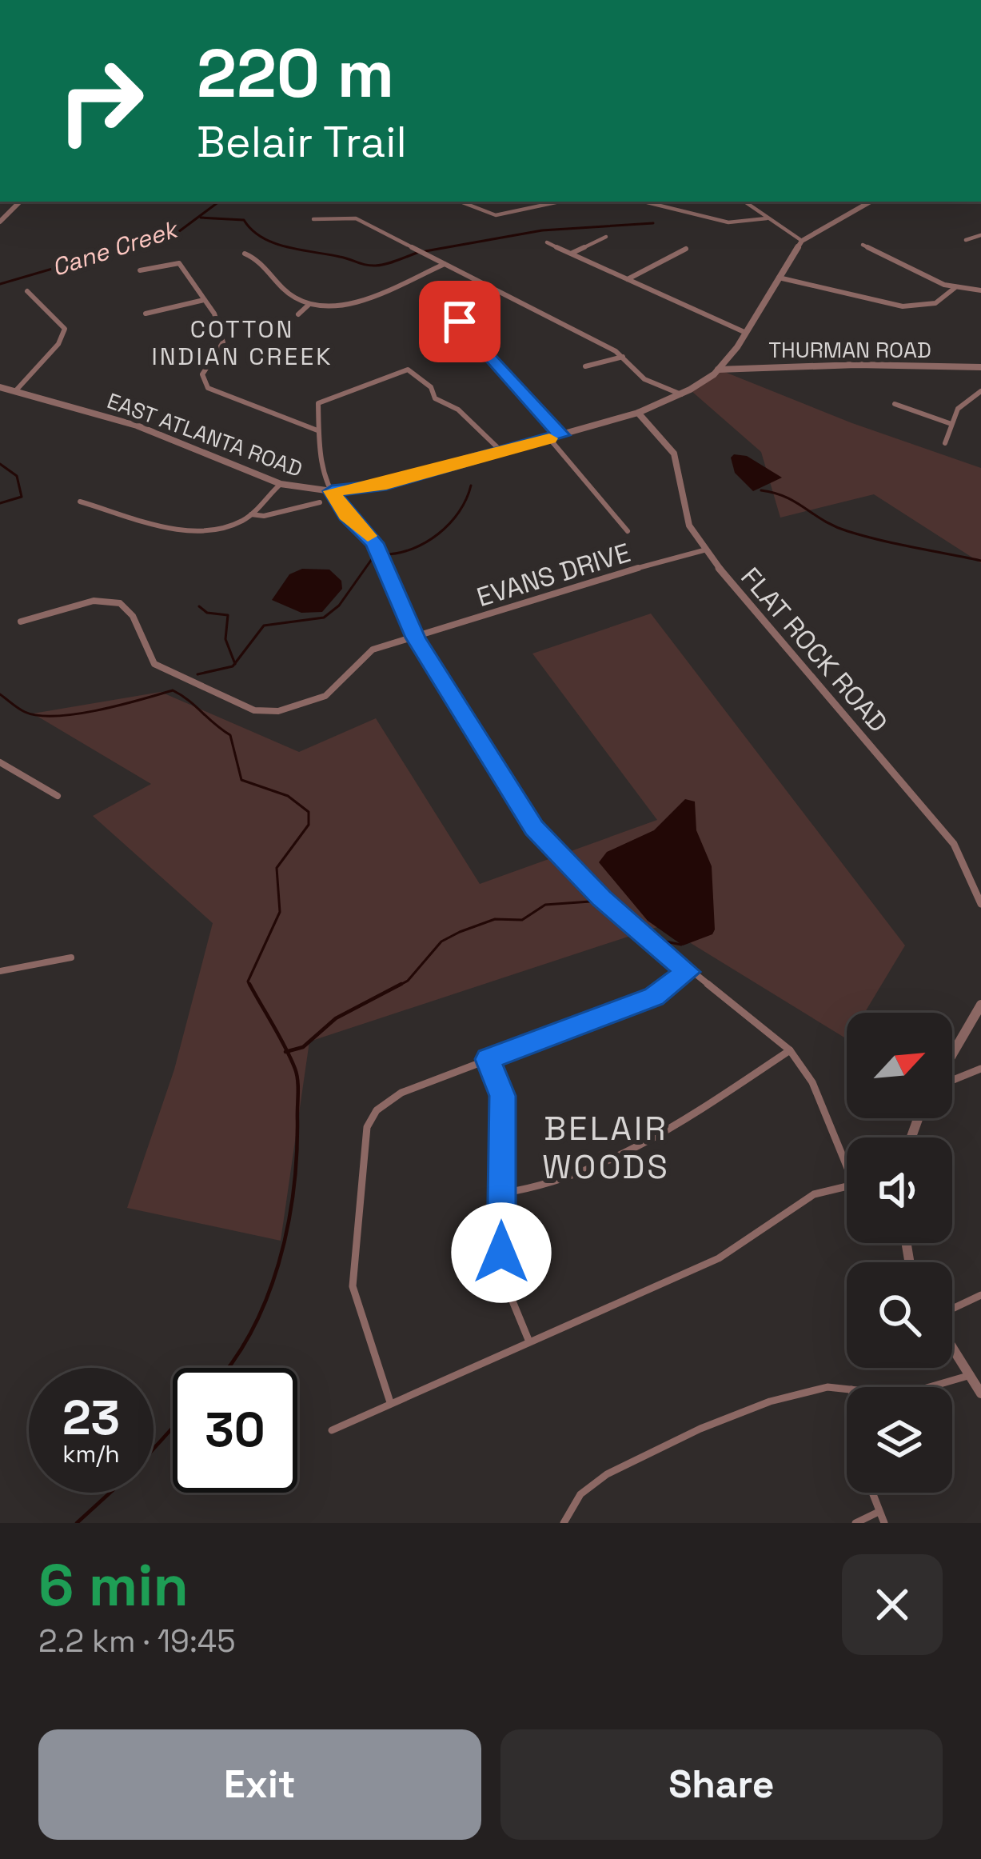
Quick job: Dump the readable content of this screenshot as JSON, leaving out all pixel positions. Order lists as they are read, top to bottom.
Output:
{
  "streets": {
    "street": [
      "THURMAN ROAD",
      "EAST ATLANTA ROAD",
      "EVANS DRIVE",
      "FLAT ROCK ROAD"
    ]
  },
  "crossings": [
    ["THURMAN ROAD", "EAST ATLANTA ROAD"],
    ["EAST ATLANTA ROAD", "FLAT ROCK ROAD"],
    ["EVANS DRIVE", "FLAT ROCK ROAD"]
  ],
  "districts": ["COTTON INDIAN CREEK", "BELAIR WOODS"],
  "water": ["Cane Creek"],
  "north": "top right",
  "page": {
    "turn": ["220 m", "Belair Trail"],
    "speed": "23 km/h",
    "limit": "30",
    "heading": ["6 min", "2.2 km · 19:45"],
    "buttons": ["Exit", "Share"]
  }
}
